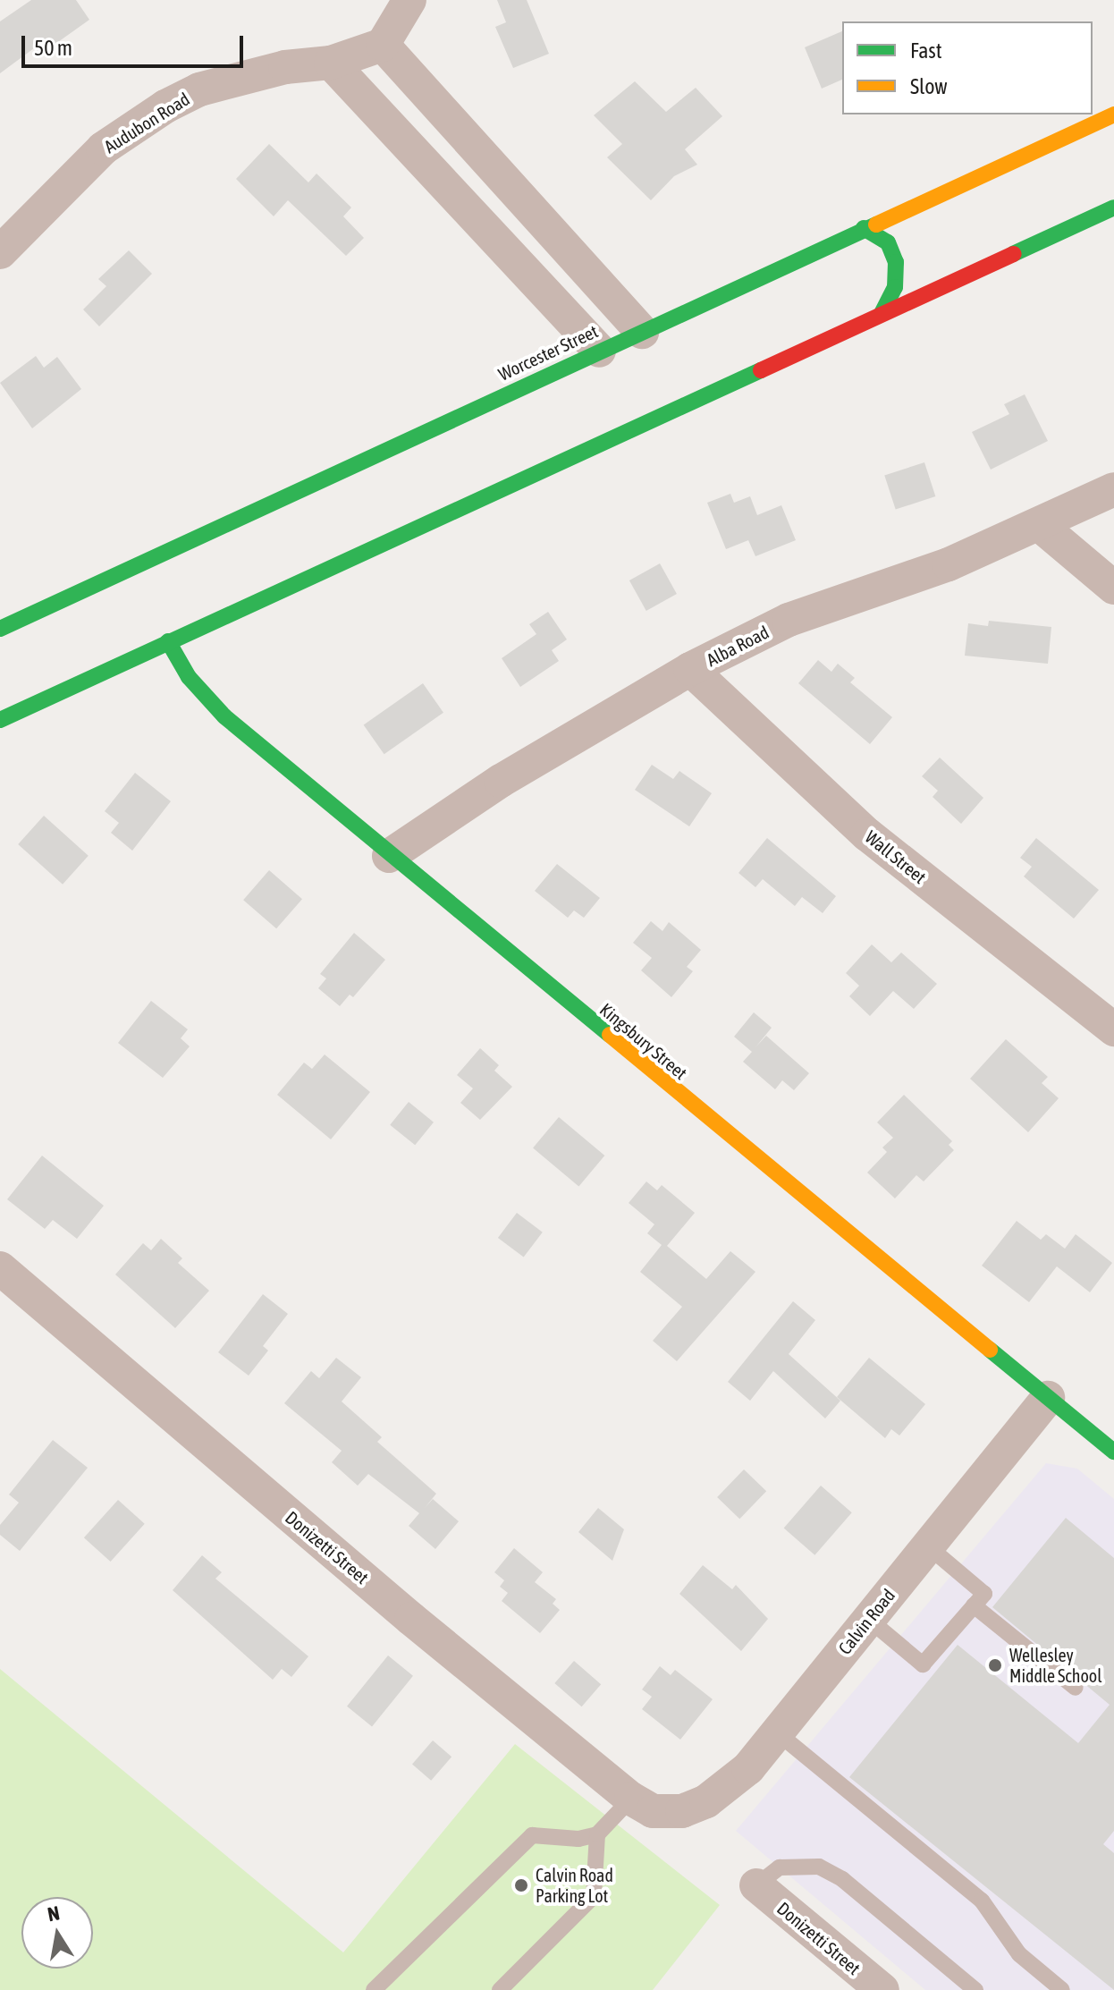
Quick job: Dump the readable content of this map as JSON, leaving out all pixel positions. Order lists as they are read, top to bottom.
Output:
{
  "streets": {
    "main road": ["Worcester Street", "Kingsbury Street"],
    "street": [
      "Audubon Road",
      "Alba Road",
      "Wall Street",
      "Donizetti Street",
      "Calvin Road"
    ]
  },
  "crossings": [
    ["Alba Road", "Wall Street"],
    ["Alba Road", "Kingsbury Street"],
    ["Kingsbury Street", "Calvin Road"],
    ["Donizetti Street", "Calvin Road"]
  ],
  "places": ["Wellesley Middle School", "Calvin Road Parking Lot"],
  "legend": ["Fast", "Slow"],
  "scale_bar": "50 m",
  "north": "top"
}
